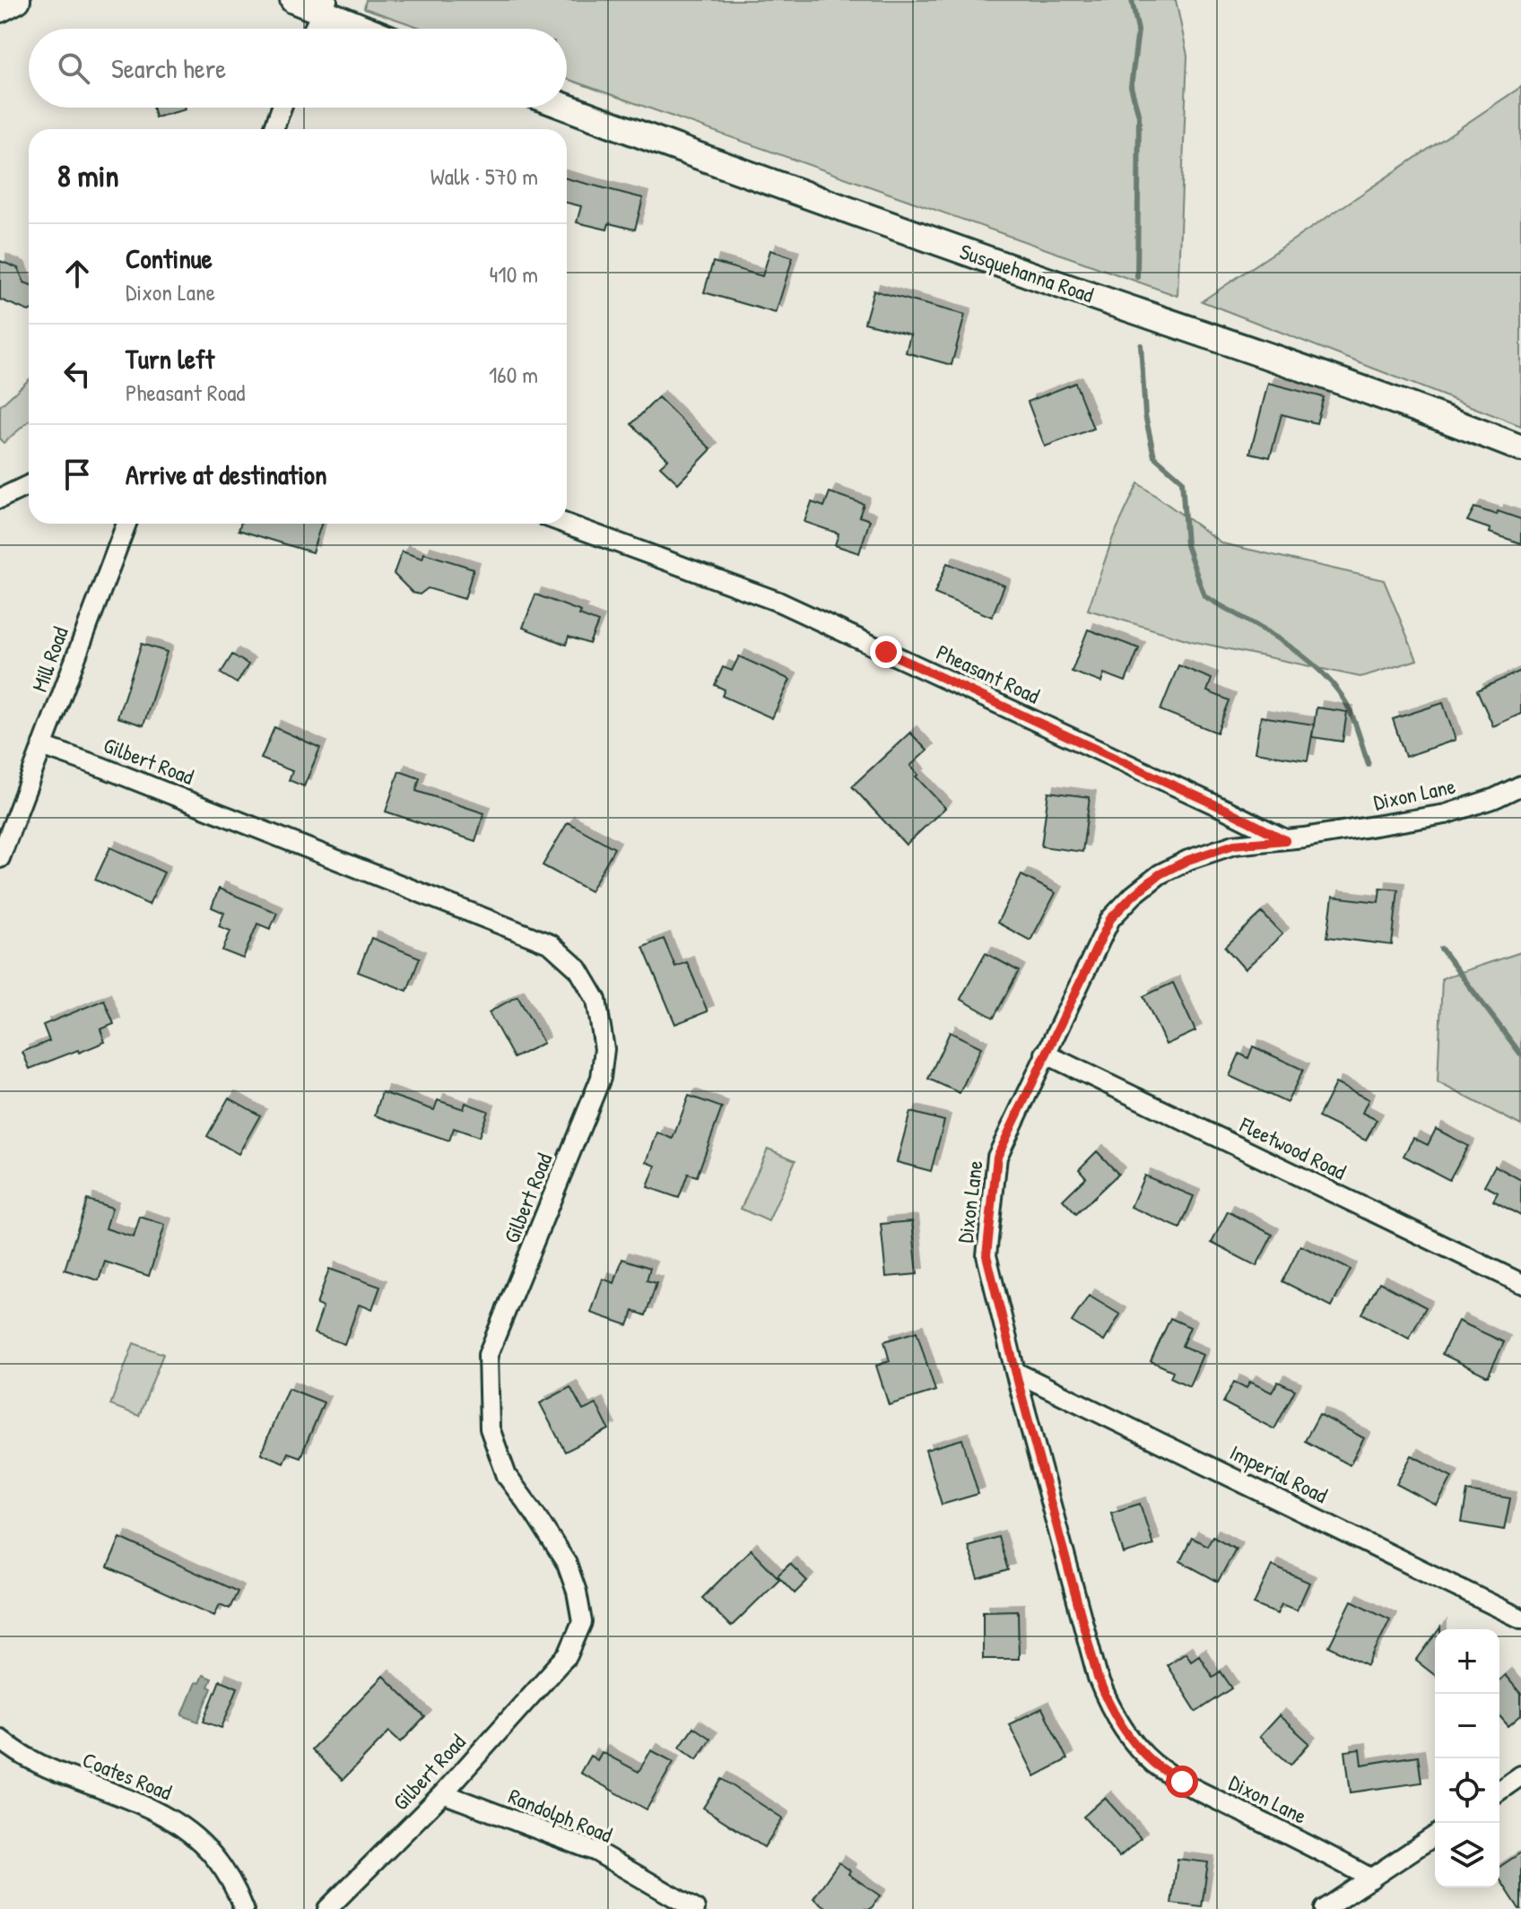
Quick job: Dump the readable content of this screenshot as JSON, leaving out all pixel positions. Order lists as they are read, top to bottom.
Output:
{
  "streets": {
    "main road": ["Susquehanna Road"],
    "street": [
      "Mill Road",
      "Pheasant Road",
      "Gilbert Road",
      "Dixon Lane",
      "Fleetwood Road",
      "Imperial Road",
      "Coates Road",
      "Randolph Road"
    ]
  },
  "crossings": [
    ["Mill Road", "Gilbert Road"],
    ["Pheasant Road", "Dixon Lane"],
    ["Gilbert Road", "Randolph Road"],
    ["Dixon Lane", "Fleetwood Road"],
    ["Dixon Lane", "Imperial Road"]
  ],
  "page": {
    "search": "Search here",
    "heading": ["8 min", "Walk · 570 m"],
    "list": [
      ["Continue", "Dixon Lane", "410 m"],
      ["Turn left", "Pheasant Road", "160 m"],
      "Arrive at destination"
    ],
    "map_buttons": ["+", "−"]
  }
}
